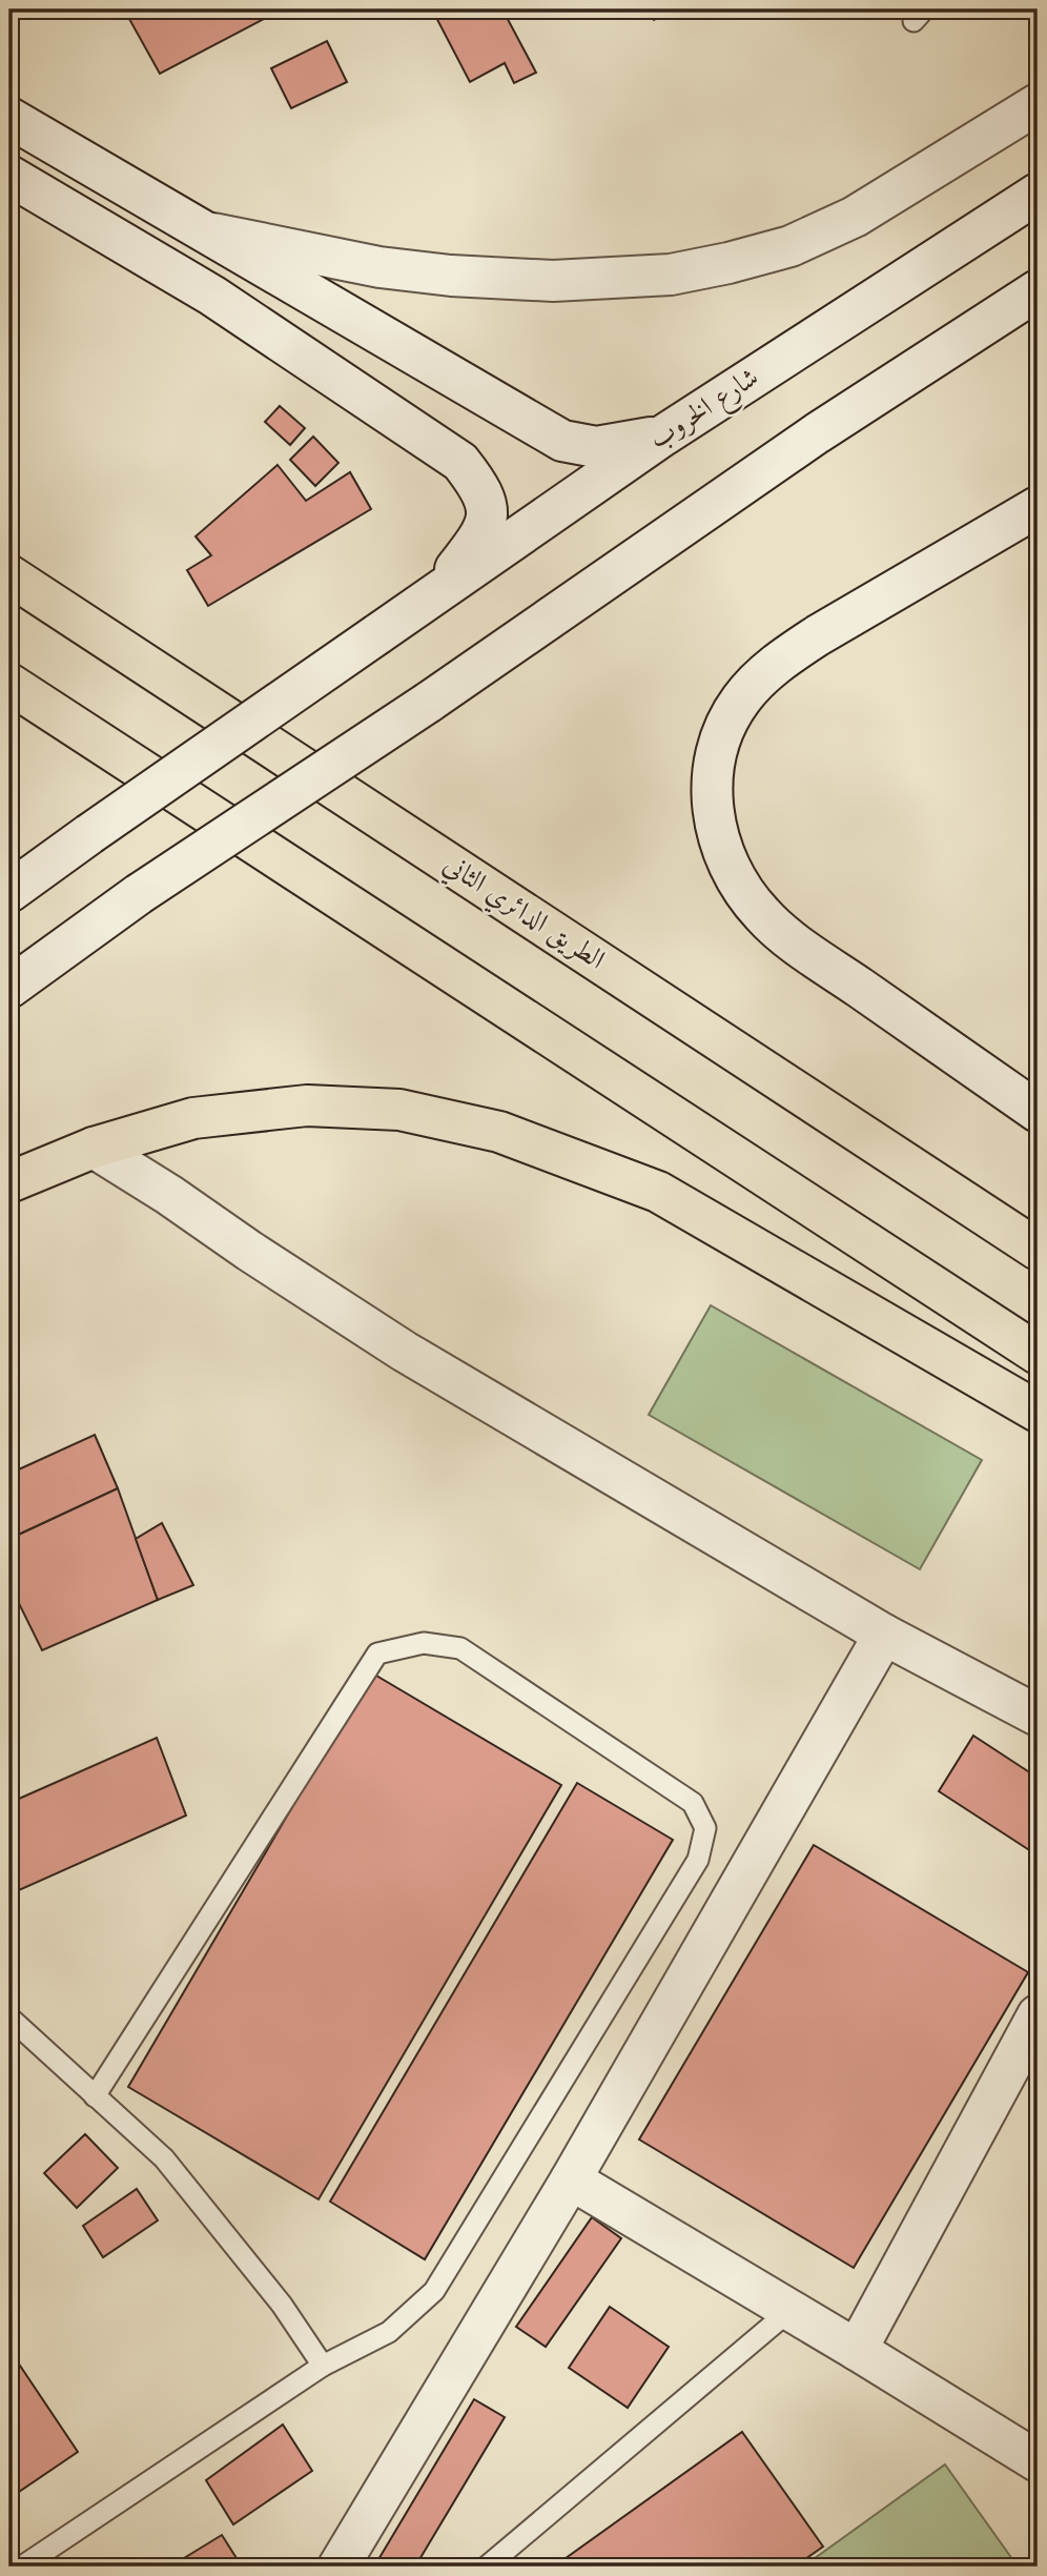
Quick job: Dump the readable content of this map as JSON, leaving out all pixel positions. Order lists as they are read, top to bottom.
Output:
{
  "streets": {
    "highway": ["الطريق الدائري الثاني"],
    "street": ["شارع الخروب"]
  }
}
